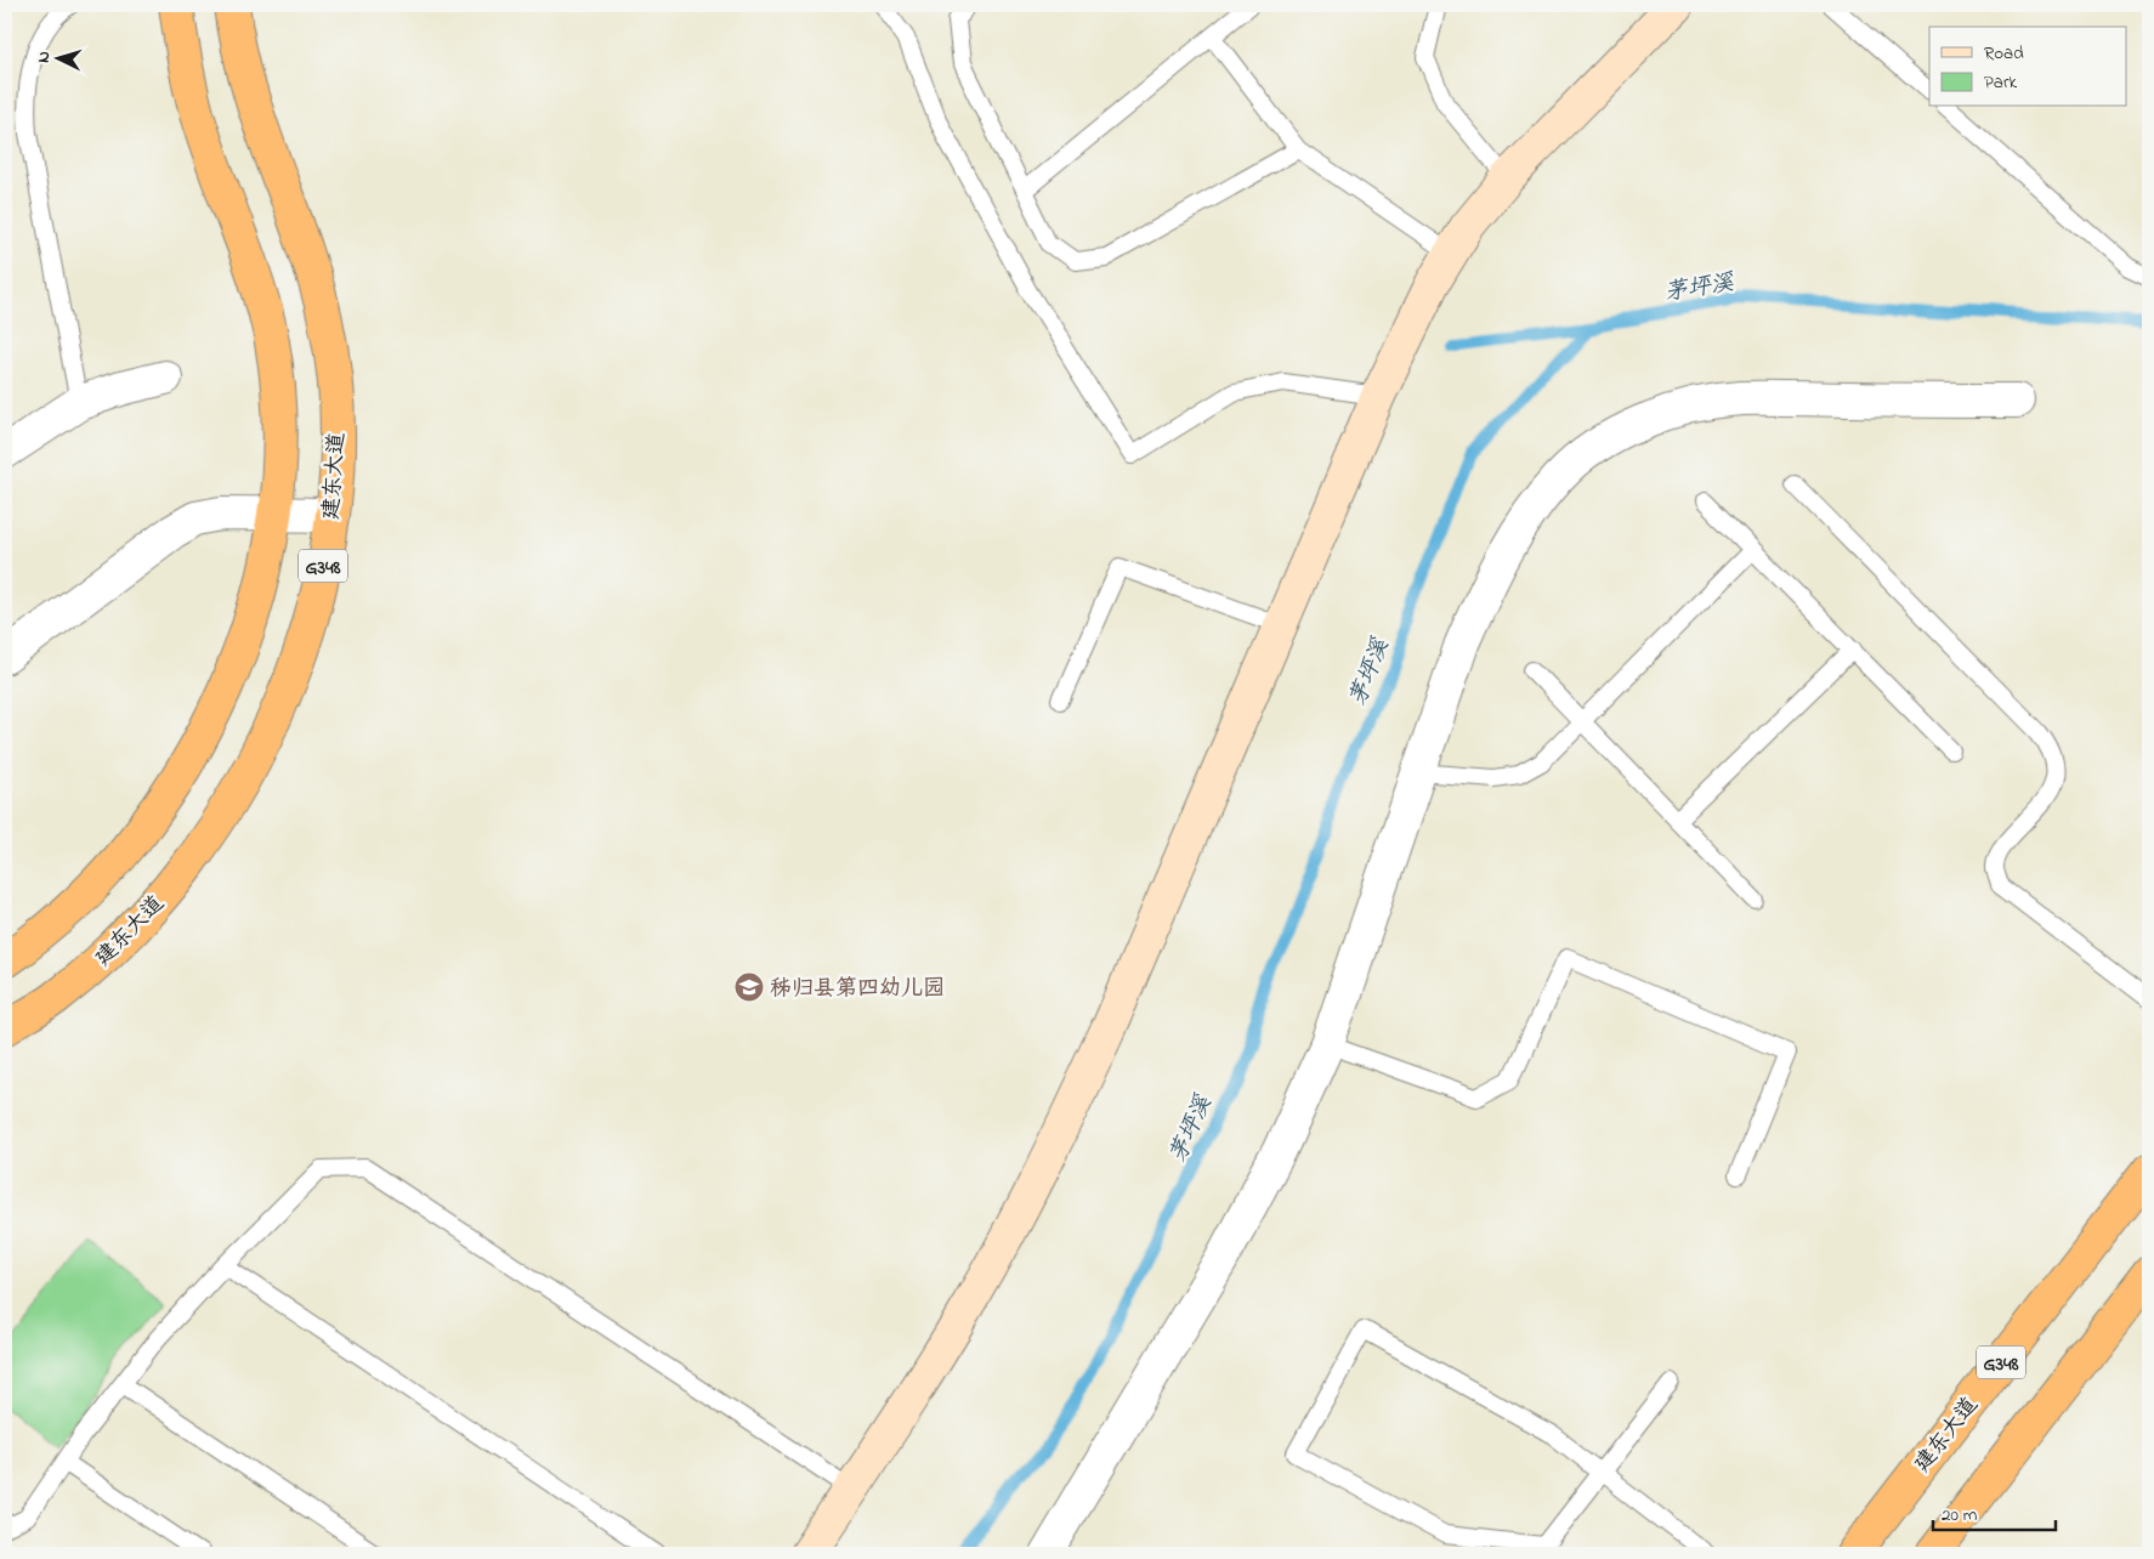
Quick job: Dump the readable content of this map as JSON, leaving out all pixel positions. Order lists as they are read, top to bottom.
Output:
{
  "streets": {
    "highway": ["建东大道", "G348"]
  },
  "water": ["茅坪溪"],
  "places": {
    "school or university": ["秭归县第四幼儿园"]
  },
  "legend": ["Road", "Park"],
  "scale_bar": "20 m",
  "north": "left"
}
